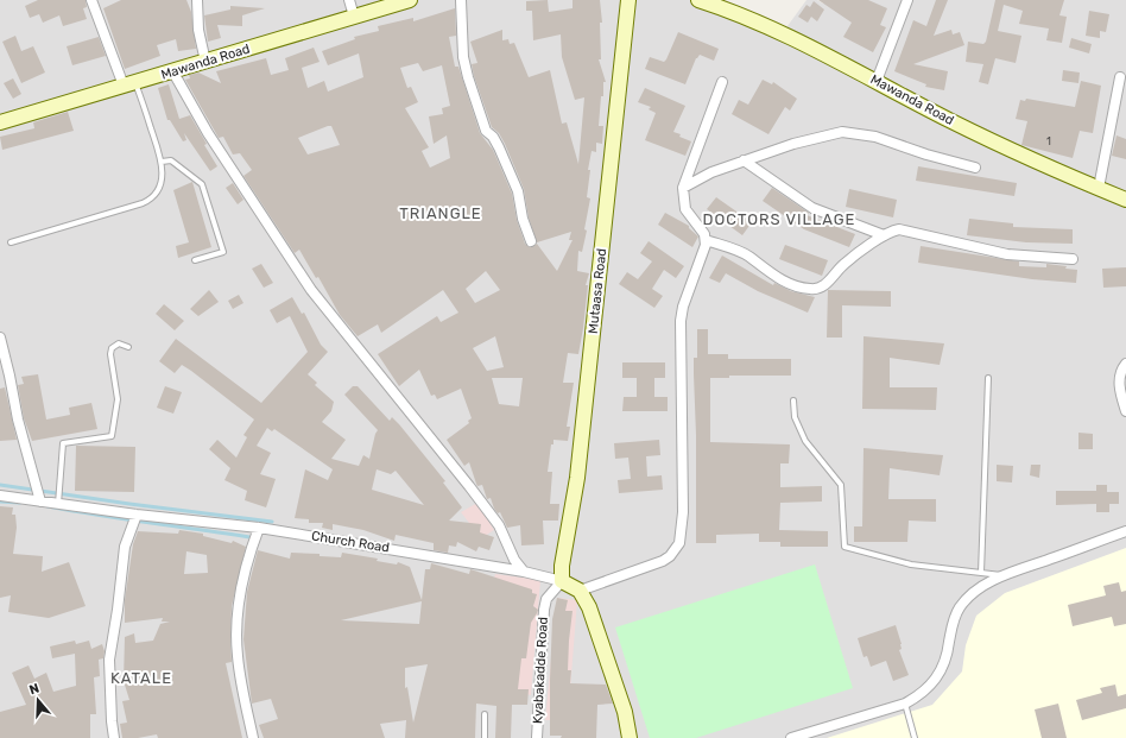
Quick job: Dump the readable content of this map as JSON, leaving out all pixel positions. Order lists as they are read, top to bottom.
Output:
{
  "streets": {
    "street": [
      "Mawanda Road",
      "Mutaasa Road",
      "Church Road",
      "Kyabakadde Road"
    ]
  },
  "crossings": [
    ["Mutaasa Road", "Church Road"],
    ["Mutaasa Road", "Kyabakadde Road"],
    ["Church Road", "Kyabakadde Road"]
  ],
  "districts": ["TRIANGLE", "DOCTORS VILLAGE", "KATALE"],
  "house_numbers": ["1"],
  "north": "top"
}
